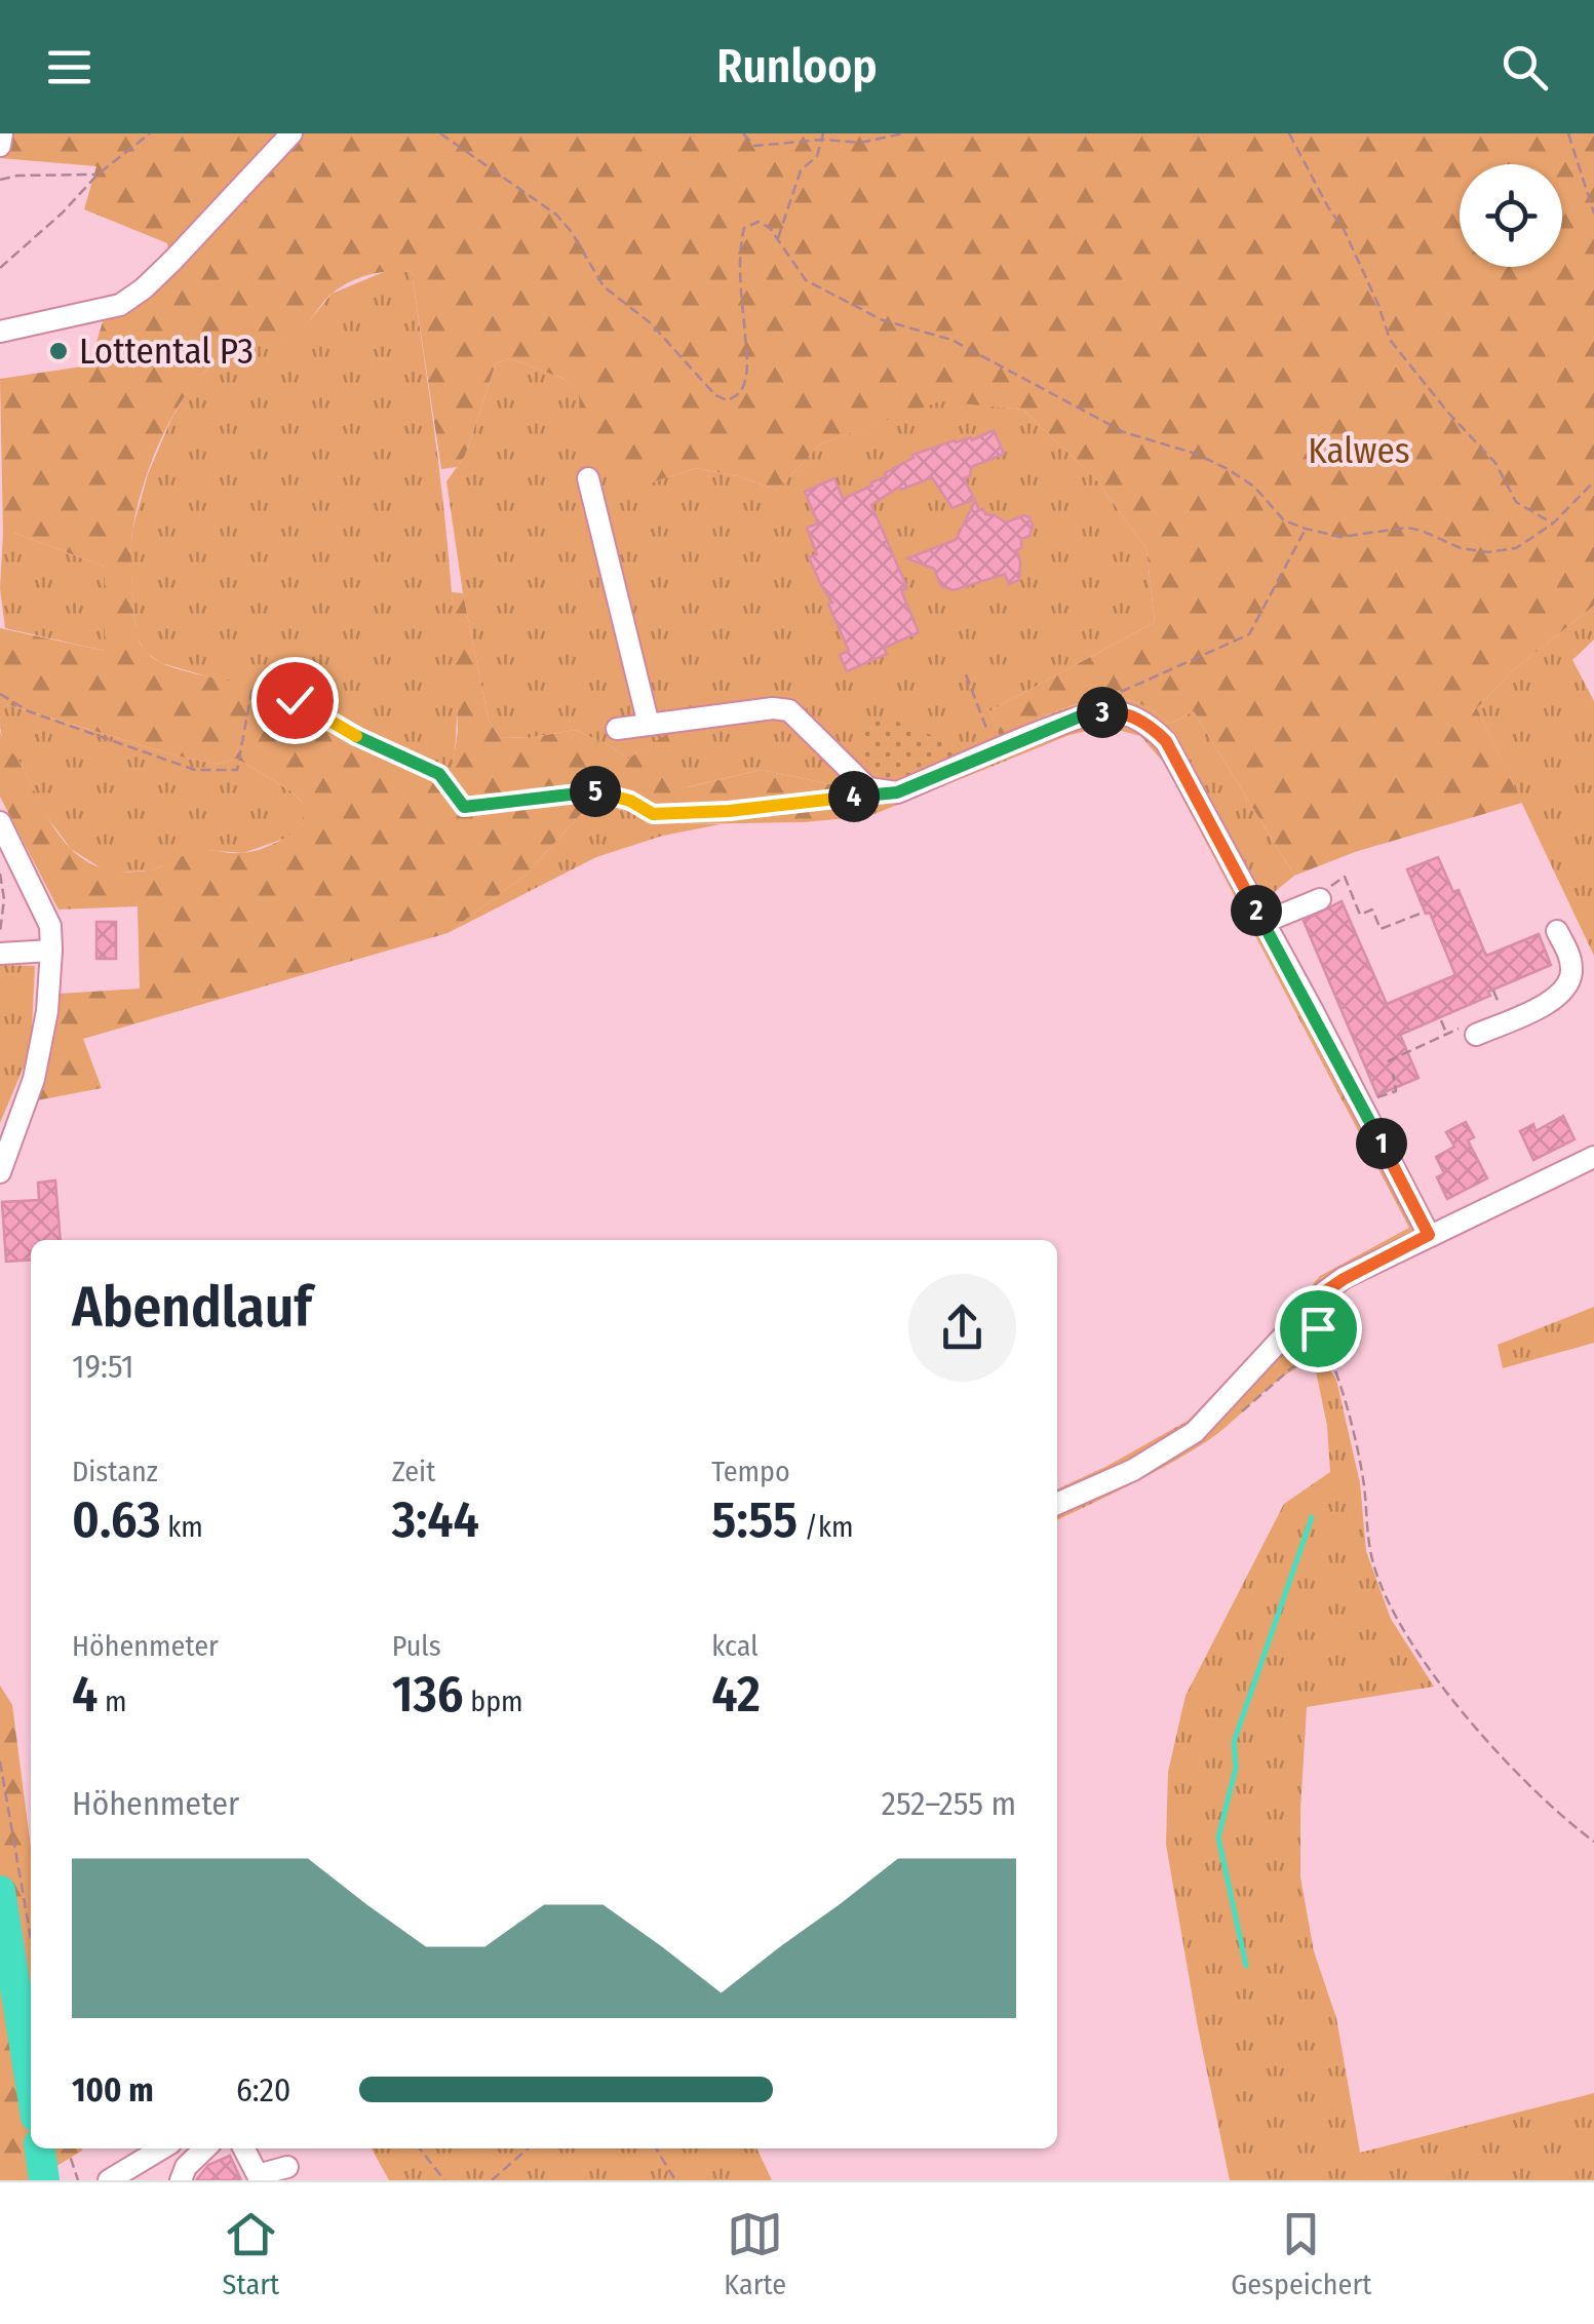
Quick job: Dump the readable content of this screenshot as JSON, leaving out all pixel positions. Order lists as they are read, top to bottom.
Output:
{
  "parks": ["Kalwes"],
  "places": ["Lottental P3"],
  "page": {
    "header": "Runloop",
    "pins": [
      "3",
      "5",
      "4",
      "2",
      "1"
    ],
    "heading": ["Abendlauf", "19:51"],
    "stats": [
      ["Distanz", "0.63 km"],
      ["Zeit", "3:44"],
      ["Tempo", "5:55 /km"],
      ["Höhenmeter", "4 m"],
      ["Puls", "136 bpm"],
      ["kcal", "42"]
    ],
    "chart": ["Höhenmeter", "252–255 m"],
    "list": [
      {
        "name": "100 m",
        "note": "6:20"
      }
    ],
    "tabs": ["Start", "Karte", "Gespeichert"]
  }
}
